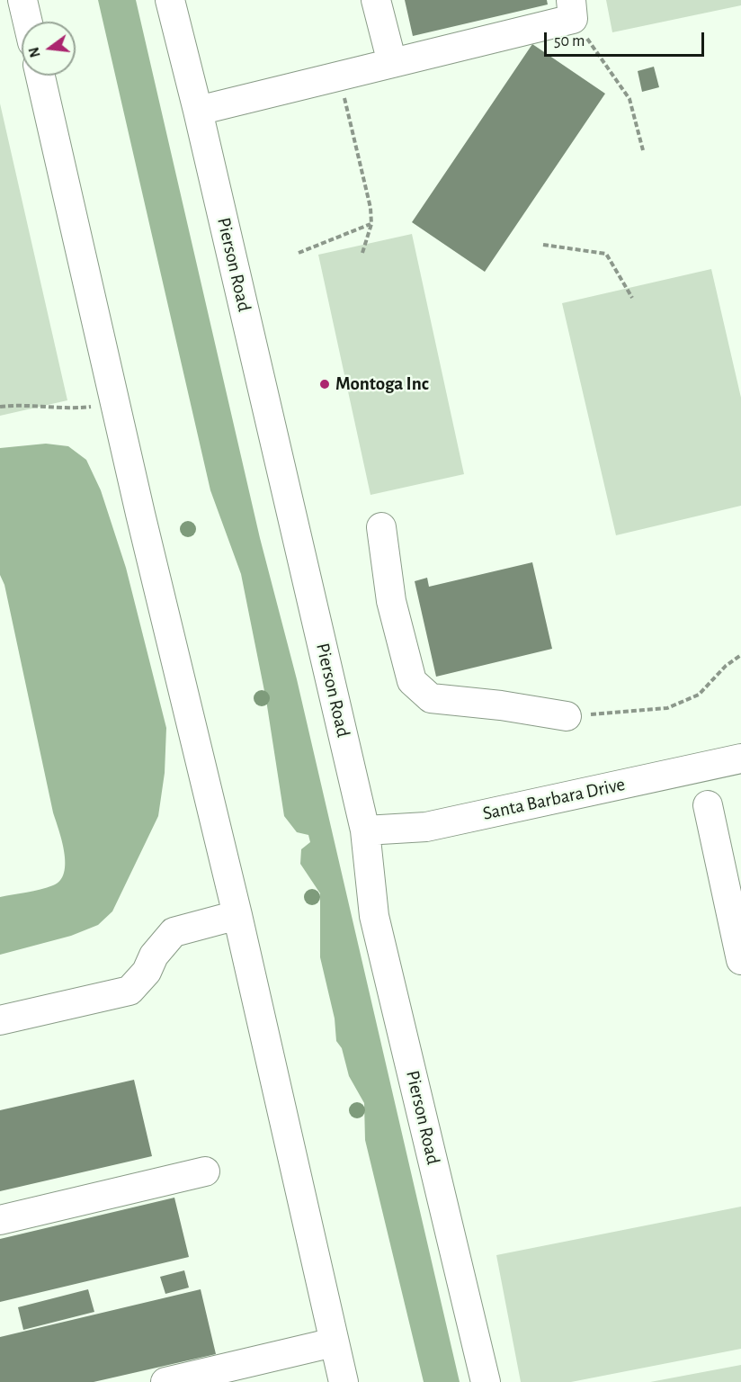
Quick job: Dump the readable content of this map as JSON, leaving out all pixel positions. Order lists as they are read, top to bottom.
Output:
{
  "streets": {
    "street": ["Pierson Road", "Santa Barbara Drive"]
  },
  "crossings": [
    ["Pierson Road", "Santa Barbara Drive"]
  ],
  "places": ["Montoga Inc"],
  "scale_bar": "50 m",
  "north": "left"
}
